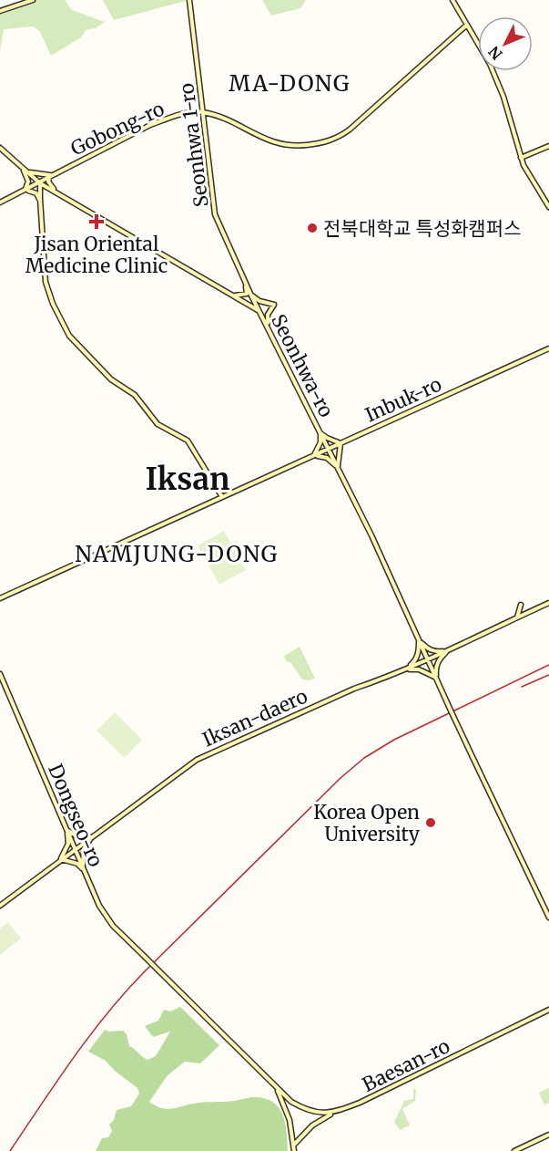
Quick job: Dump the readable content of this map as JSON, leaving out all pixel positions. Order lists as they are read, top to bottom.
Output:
{
  "streets": {
    "street": [
      "Gobong-ro",
      "Seonhwa 1-ro",
      "Seonhwa-ro",
      "Inbuk-ro",
      "Iksan-daero",
      "Dongseo-ro",
      "Baesan-ro"
    ]
  },
  "crossings": [
    ["Gobong-ro", "Seonhwa 1-ro"],
    ["Gobong-ro", "Seonhwa-ro"],
    ["Seonhwa 1-ro", "Seonhwa-ro"],
    ["Seonhwa-ro", "Inbuk-ro"],
    ["Seonhwa-ro", "Iksan-daero"],
    ["Iksan-daero", "Dongseo-ro"],
    ["Dongseo-ro", "Baesan-ro"]
  ],
  "districts": ["MA-DONG", "Iksan", "NAMJUNG-DONG"],
  "places": {
    "health": ["Jisan Oriental Medicine Clinic"],
    "other": ["전북대학교 특성화캠퍼스", "Korea Open University"]
  },
  "north": "bottom left"
}
